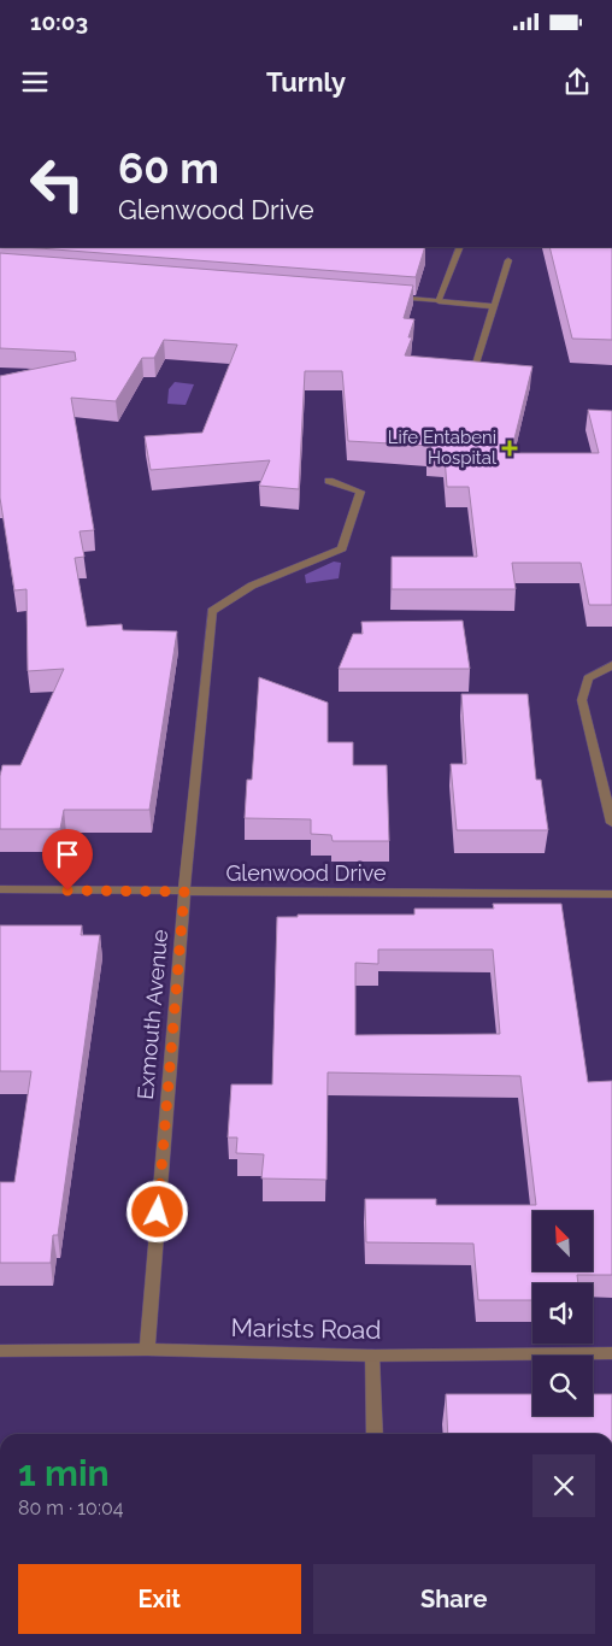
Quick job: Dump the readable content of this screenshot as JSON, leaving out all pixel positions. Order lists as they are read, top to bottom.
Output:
{
  "streets": {
    "street": ["Glenwood Drive", "Exmouth Avenue", "Marists Road"]
  },
  "crossings": [
    ["Glenwood Drive", "Exmouth Avenue"],
    ["Exmouth Avenue", "Marists Road"]
  ],
  "places": {
    "health": ["Life Entabeni Hospital"]
  },
  "north": "top left",
  "page": {
    "status": "10:03",
    "header": "Turnly",
    "turn": ["60 m", "Glenwood Drive"],
    "heading": ["1 min", "80 m · 10:04"],
    "buttons": ["Exit", "Share"]
  }
}
